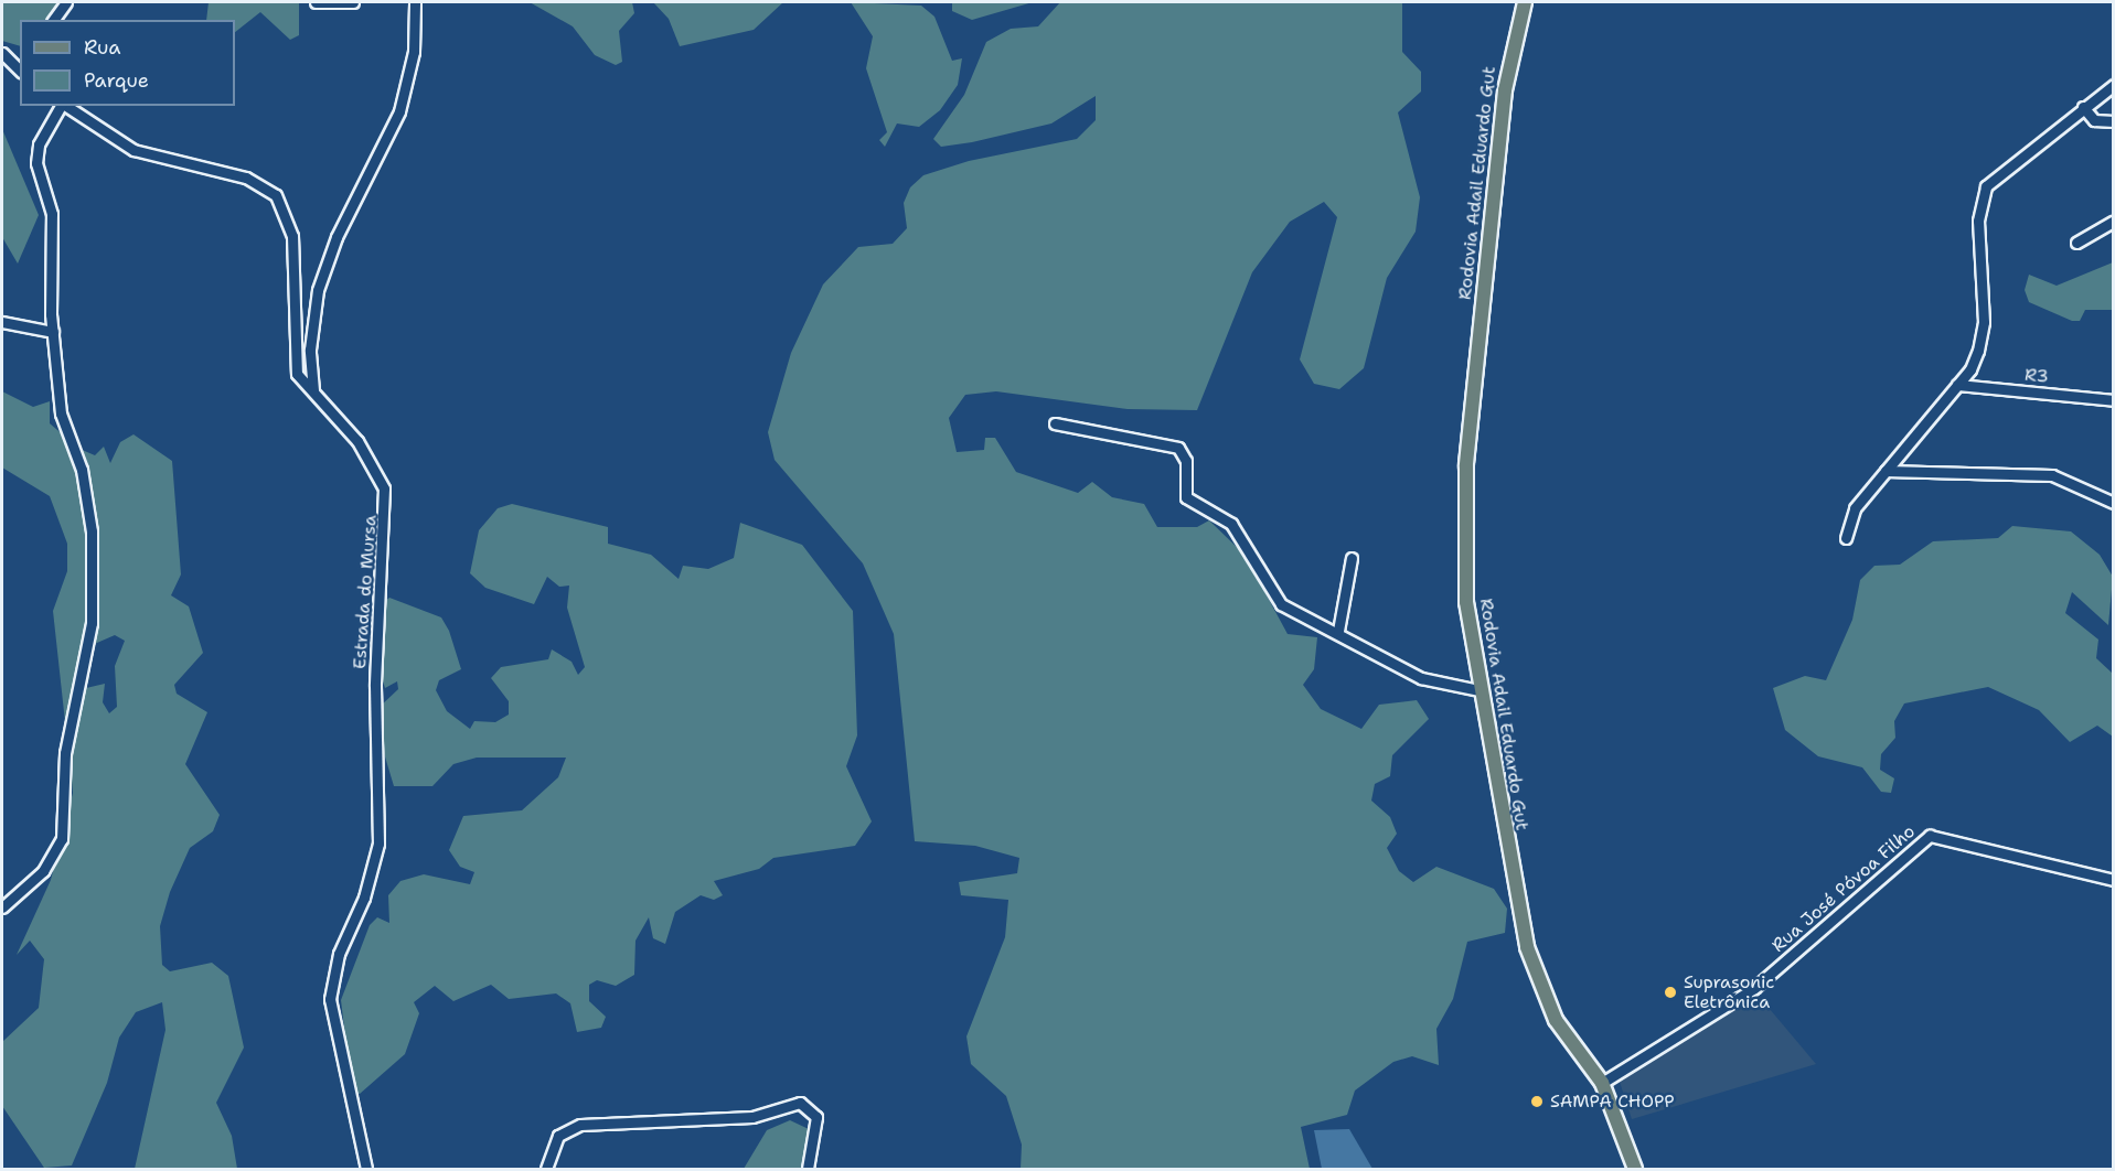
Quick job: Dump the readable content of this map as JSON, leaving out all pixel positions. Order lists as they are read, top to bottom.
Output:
{
  "streets": {
    "main road": ["Rodovia Adail Eduardo Gut"],
    "street": ["R3", "Estrada do Mursa", "Rua José Póvoa Filho"]
  },
  "crossings": [
    ["Rodovia Adail Eduardo Gut", "Rua José Póvoa Filho"]
  ],
  "places": ["Suprasonic Eletrônica", "SAMPA CHOPP"],
  "legend": ["Rua", "Parque"]
}
